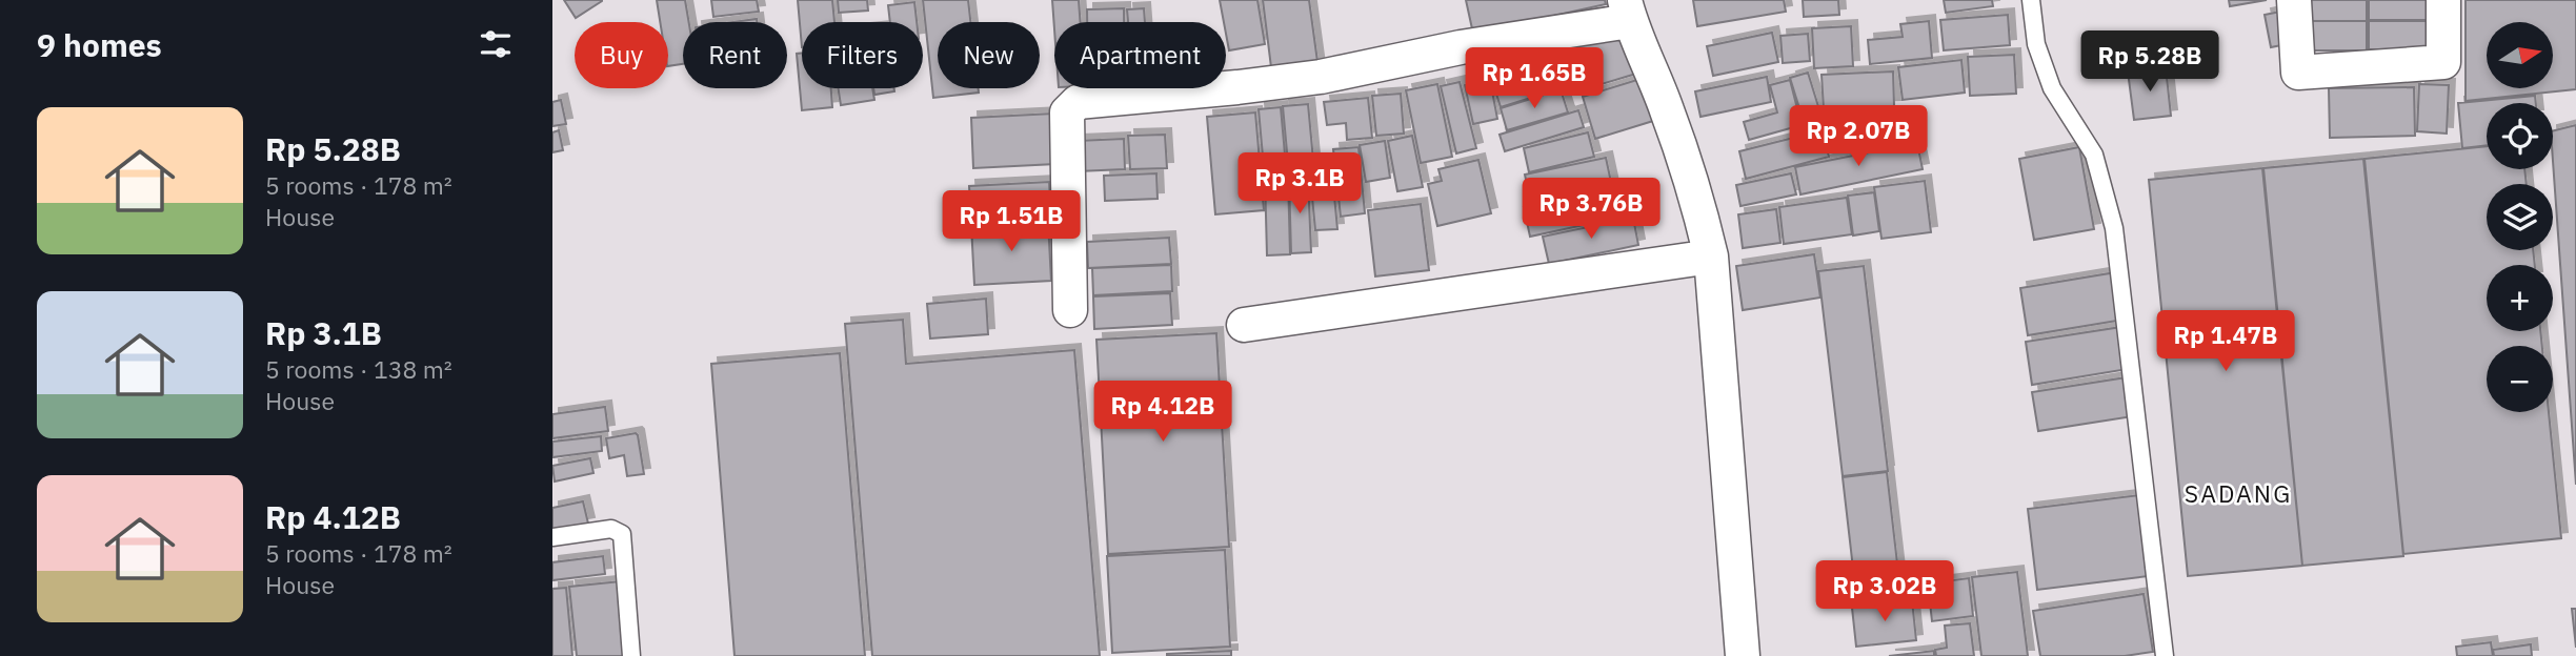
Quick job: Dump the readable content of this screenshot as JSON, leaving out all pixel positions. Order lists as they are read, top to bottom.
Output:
{
  "districts": ["SADANG"],
  "north": "right",
  "page": {
    "heading": "9 homes",
    "map_buttons": ["+", "−"],
    "chip": [
      "Buy",
      "Rent",
      "Filters",
      "New",
      "Apartment"
    ],
    "price": [
      "Rp 5.28B",
      "Rp 1.65B",
      "Rp 2.07B",
      "Rp 3.1B",
      "Rp 3.76B",
      "Rp 1.51B",
      "Rp 1.47B",
      "Rp 4.12B",
      "Rp 3.02B"
    ],
    "list": [
      {
        "name": "Rp 5.28B",
        "note": "5 rooms · 178 m² · House"
      },
      {
        "name": "Rp 3.1B",
        "note": "5 rooms · 138 m² · House"
      },
      {
        "name": "Rp 4.12B",
        "note": "5 rooms · 178 m² · House"
      }
    ]
  }
}
